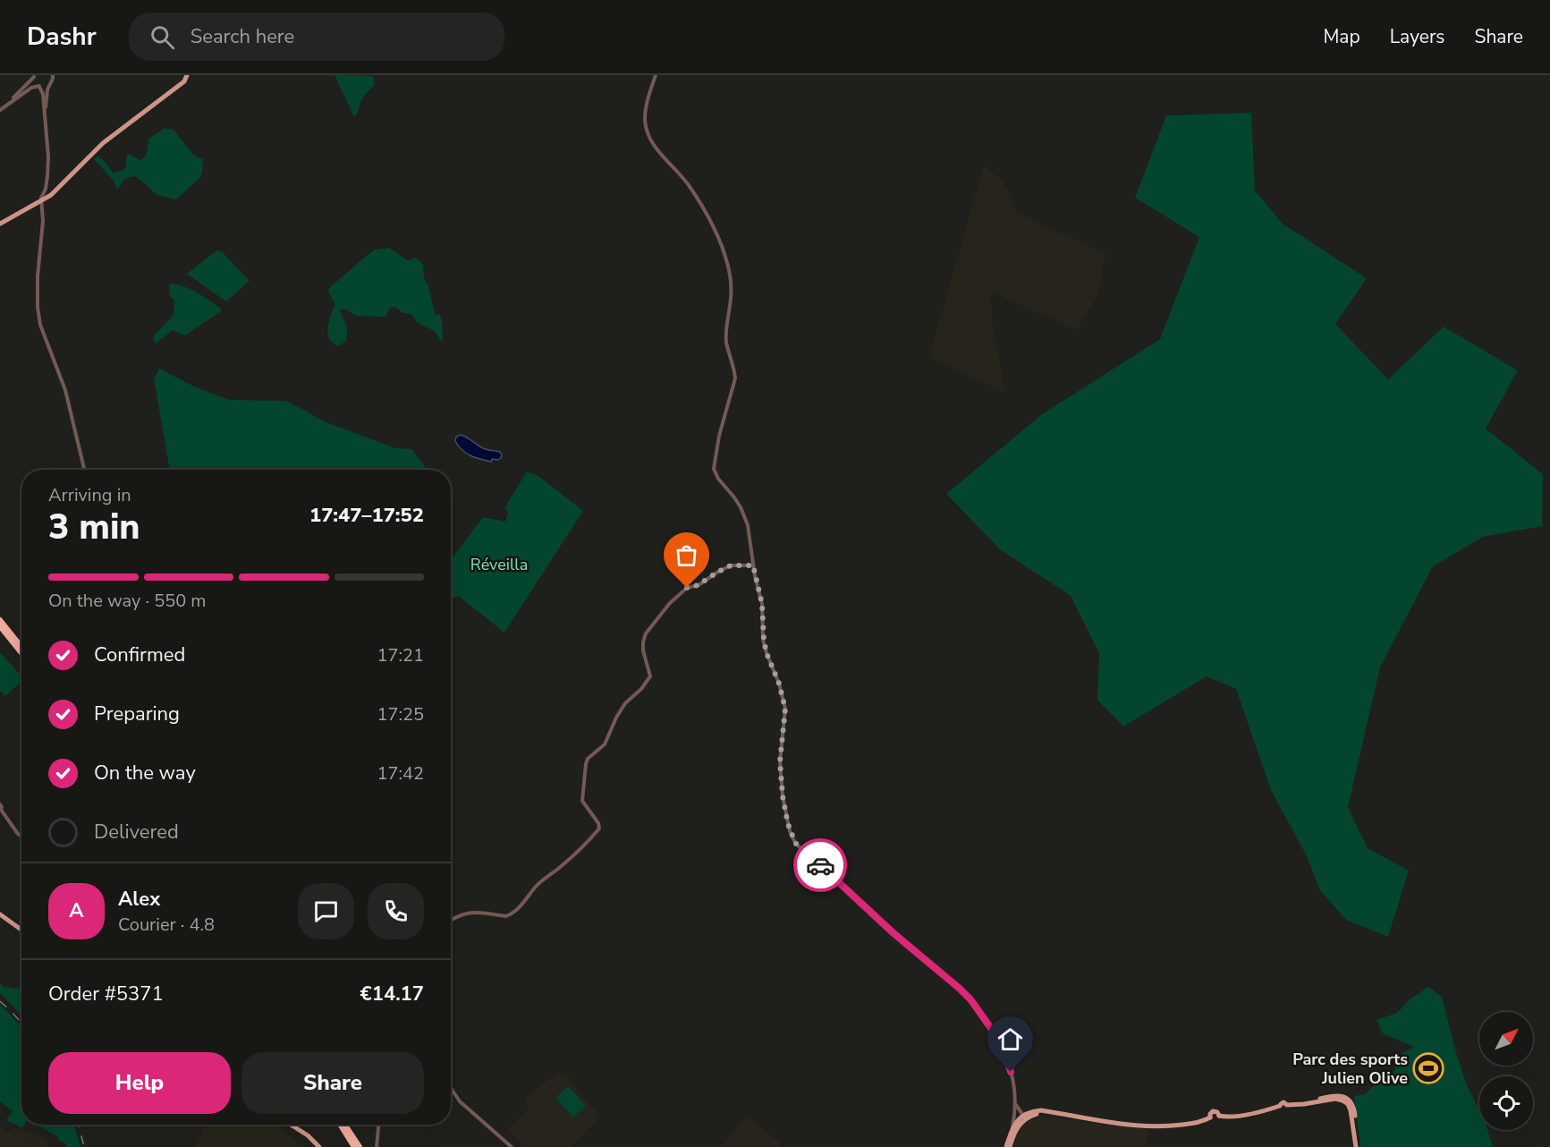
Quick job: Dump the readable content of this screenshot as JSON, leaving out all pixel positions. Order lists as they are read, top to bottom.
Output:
{
  "parks": ["Réveilla"],
  "places": {
    "sports": ["Parc des sports Julien Olive"]
  },
  "north": "top right",
  "page": {
    "header": "Dashr",
    "search": "Search here",
    "nav": ["Map", "Layers", "Share"],
    "heading": ["3 min", "Arriving in", "17:47–17:52"],
    "panel": [
      "Alex",
      "Courier · 4.8",
      "Order #5371",
      "€14.17"
    ],
    "bar": "On the way · 550 m",
    "list": [
      ["Confirmed", "17:21"],
      ["Preparing", "17:25"],
      ["On the way", "17:42"],
      "Delivered"
    ],
    "round": "A",
    "buttons": ["Help", "Share"]
  }
}
